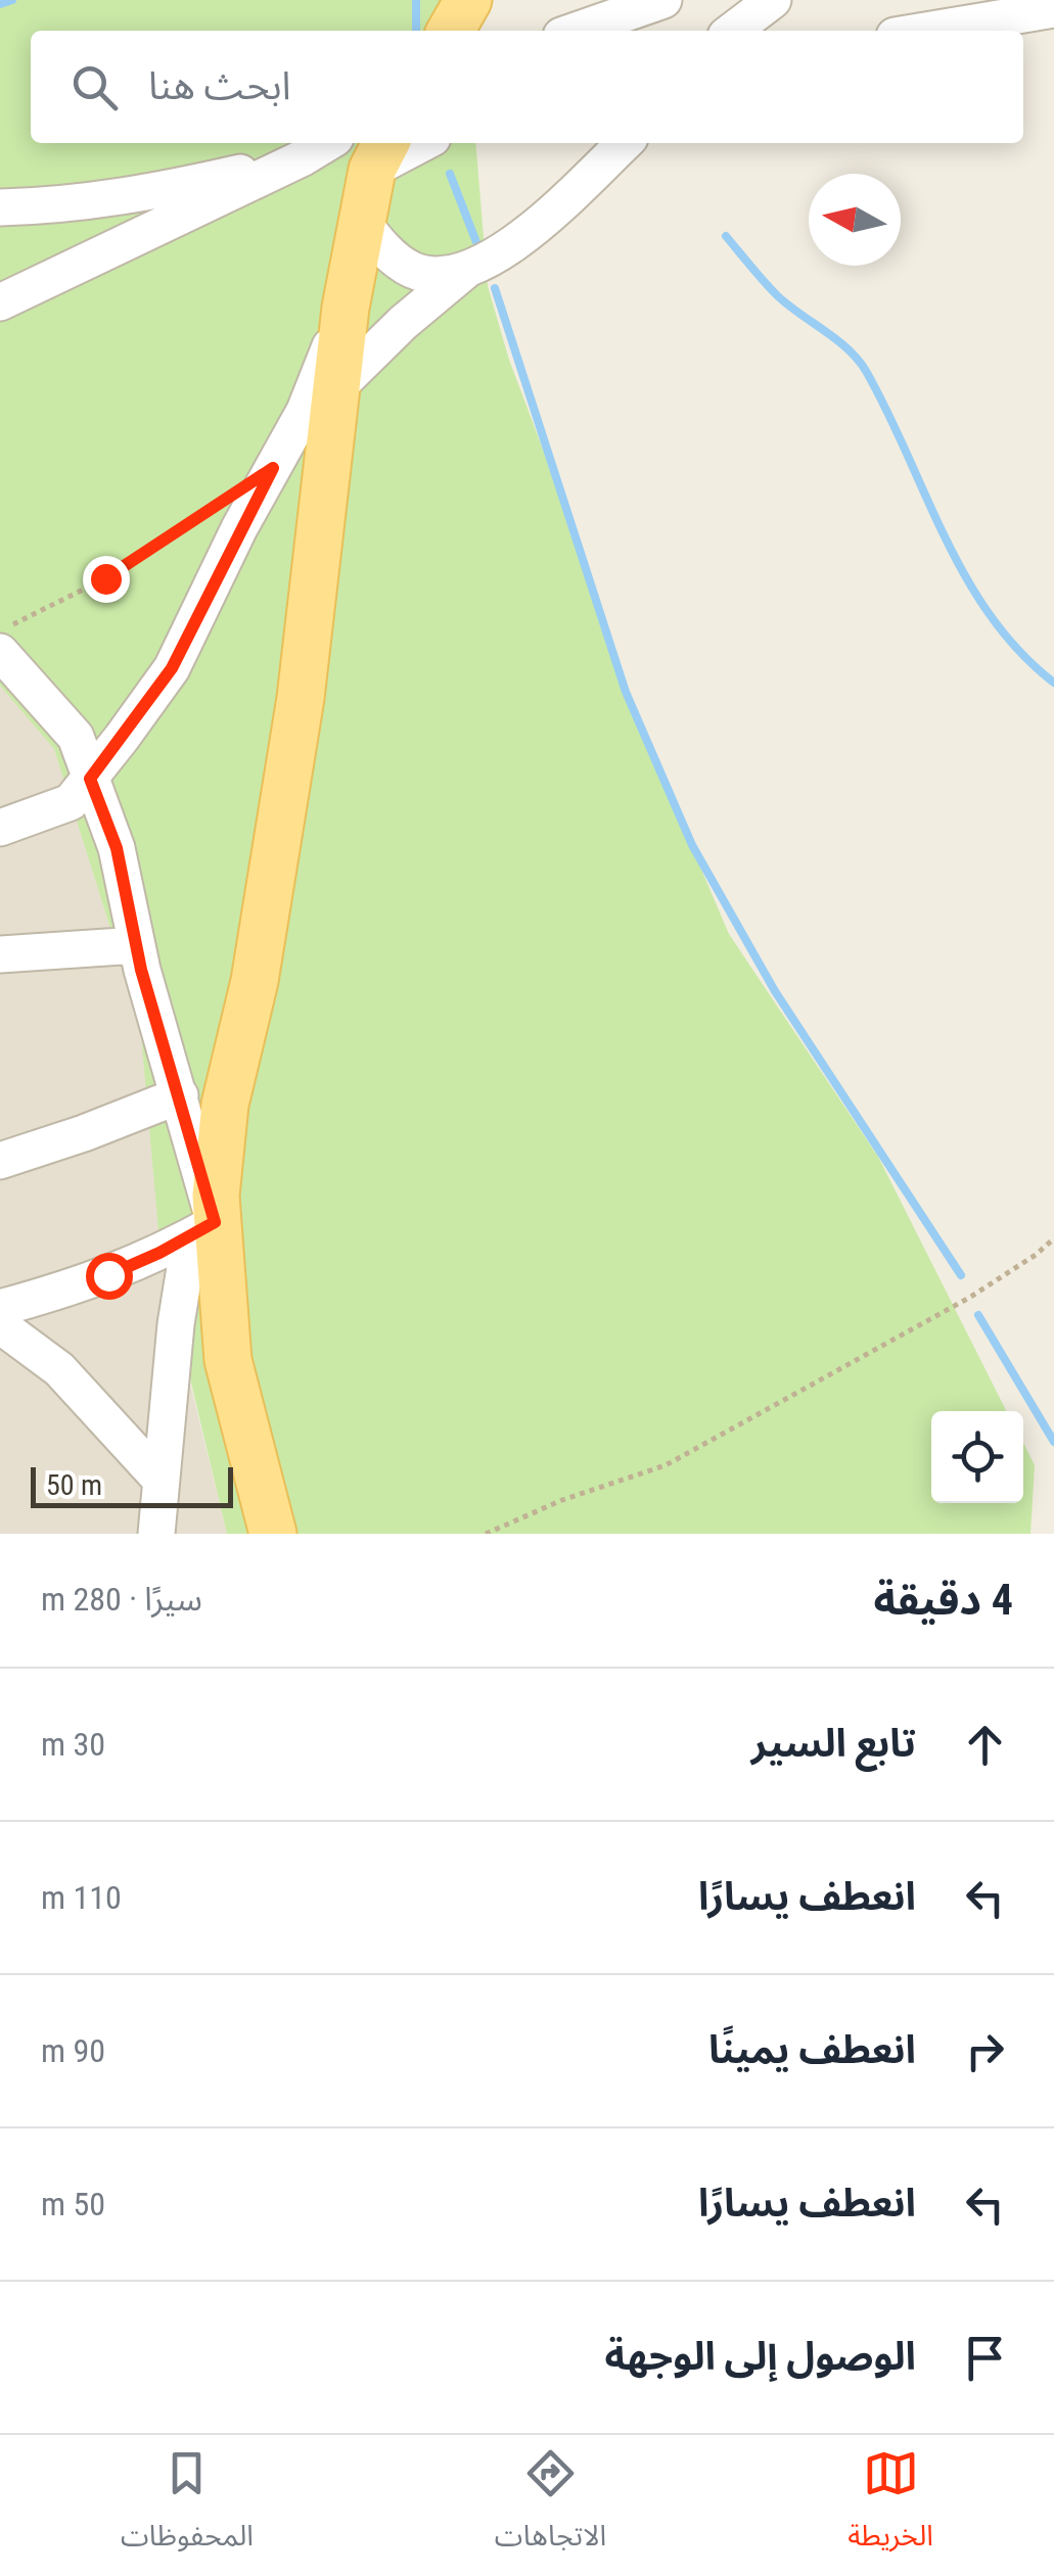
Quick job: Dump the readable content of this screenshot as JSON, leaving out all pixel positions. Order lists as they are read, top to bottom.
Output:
{
  "scale_bar": "50 m",
  "north": "left",
  "page": {
    "search": "ابحث هنا",
    "scale": "50 m",
    "heading": ["4 دقيقة", "سيرًا · 280 m"],
    "list": [
      ["تابع السير", "30 m"],
      ["انعطف يسارًا", "110 m"],
      ["انعطف يمينًا", "90 m"],
      ["انعطف يسارًا", "50 m"],
      "الوصول إلى الوجهة"
    ],
    "nav": ["الخريطة", "الاتجاهات", "المحفوظات"]
  }
}
